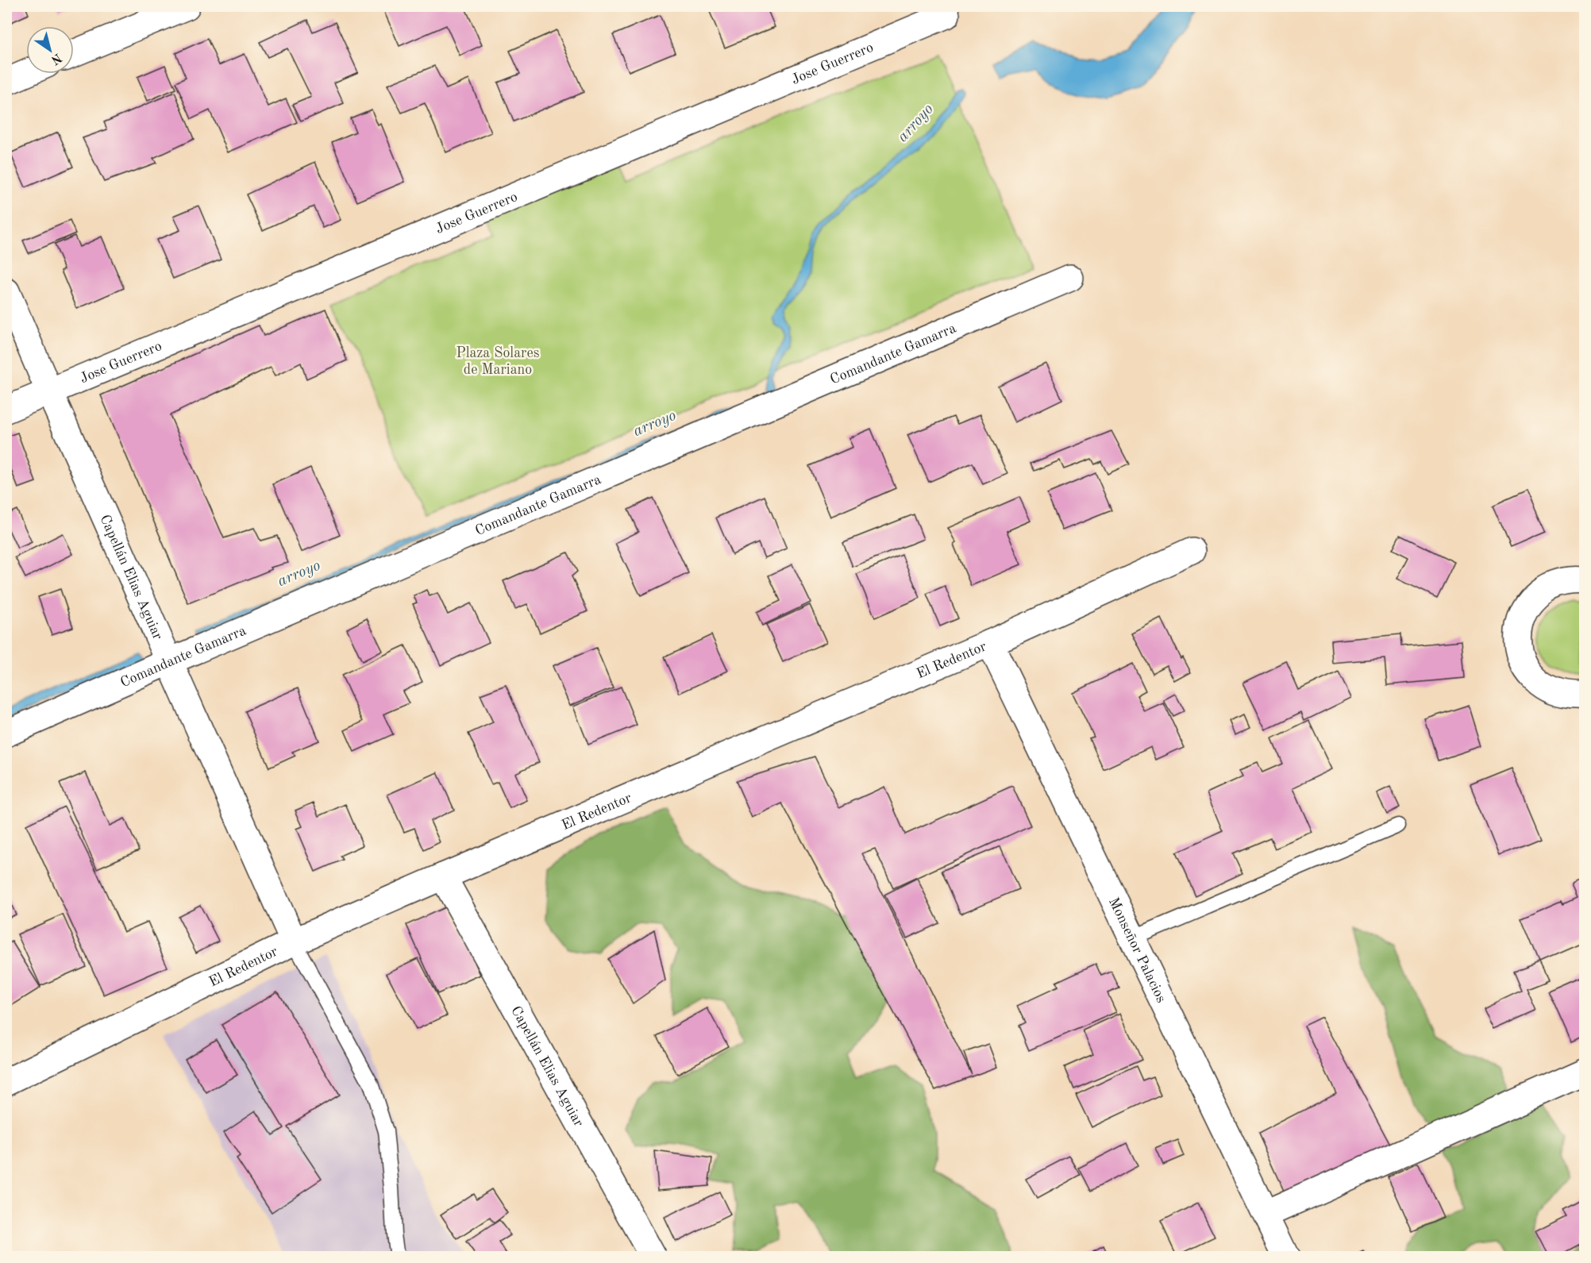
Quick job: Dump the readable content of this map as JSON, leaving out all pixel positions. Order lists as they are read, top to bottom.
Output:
{
  "streets": {
    "street": [
      "Jose Guerrero",
      "Comandante Gamarra",
      "Capellán Elias Aguiar",
      "El Redentor",
      "Monseñor Palacios"
    ]
  },
  "crossings": [
    ["Jose Guerrero", "Capellán Elias Aguiar"],
    ["Comandante Gamarra", "Capellán Elias Aguiar"],
    ["Capellán Elias Aguiar", "El Redentor"],
    ["El Redentor", "Monseñor Palacios"]
  ],
  "water": ["arroyo"],
  "parks": ["Plaza Solares de Mariano"],
  "north": "bottom right"
}
